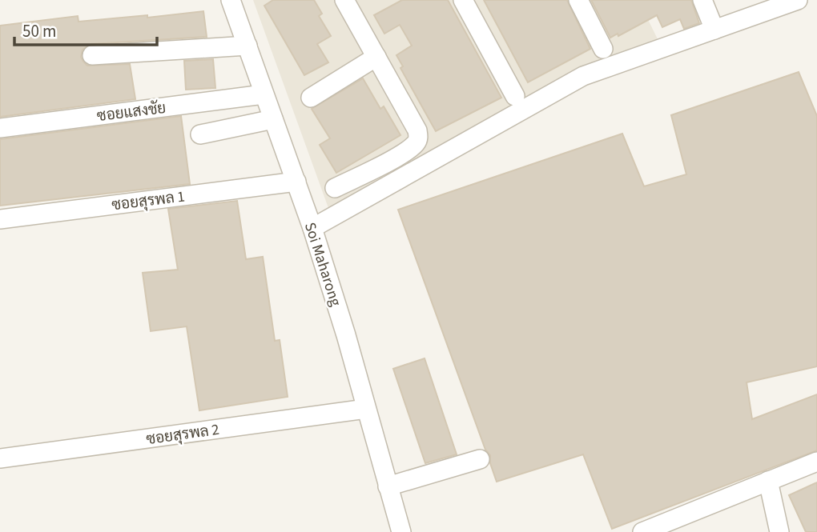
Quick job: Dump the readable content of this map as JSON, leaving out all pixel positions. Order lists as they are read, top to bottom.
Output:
{
  "streets": {
    "street": [
      "ซอยแสงชัย",
      "ซอยสุรพล 1",
      "Soi Maharong",
      "ซอยสุรพล 2"
    ]
  },
  "crossings": [
    ["ซอยแสงชัย", "Soi Maharong"],
    ["ซอยสุรพล 1", "Soi Maharong"],
    ["Soi Maharong", "ซอยสุรพล 2"]
  ],
  "scale_bar": "50 m"
}
